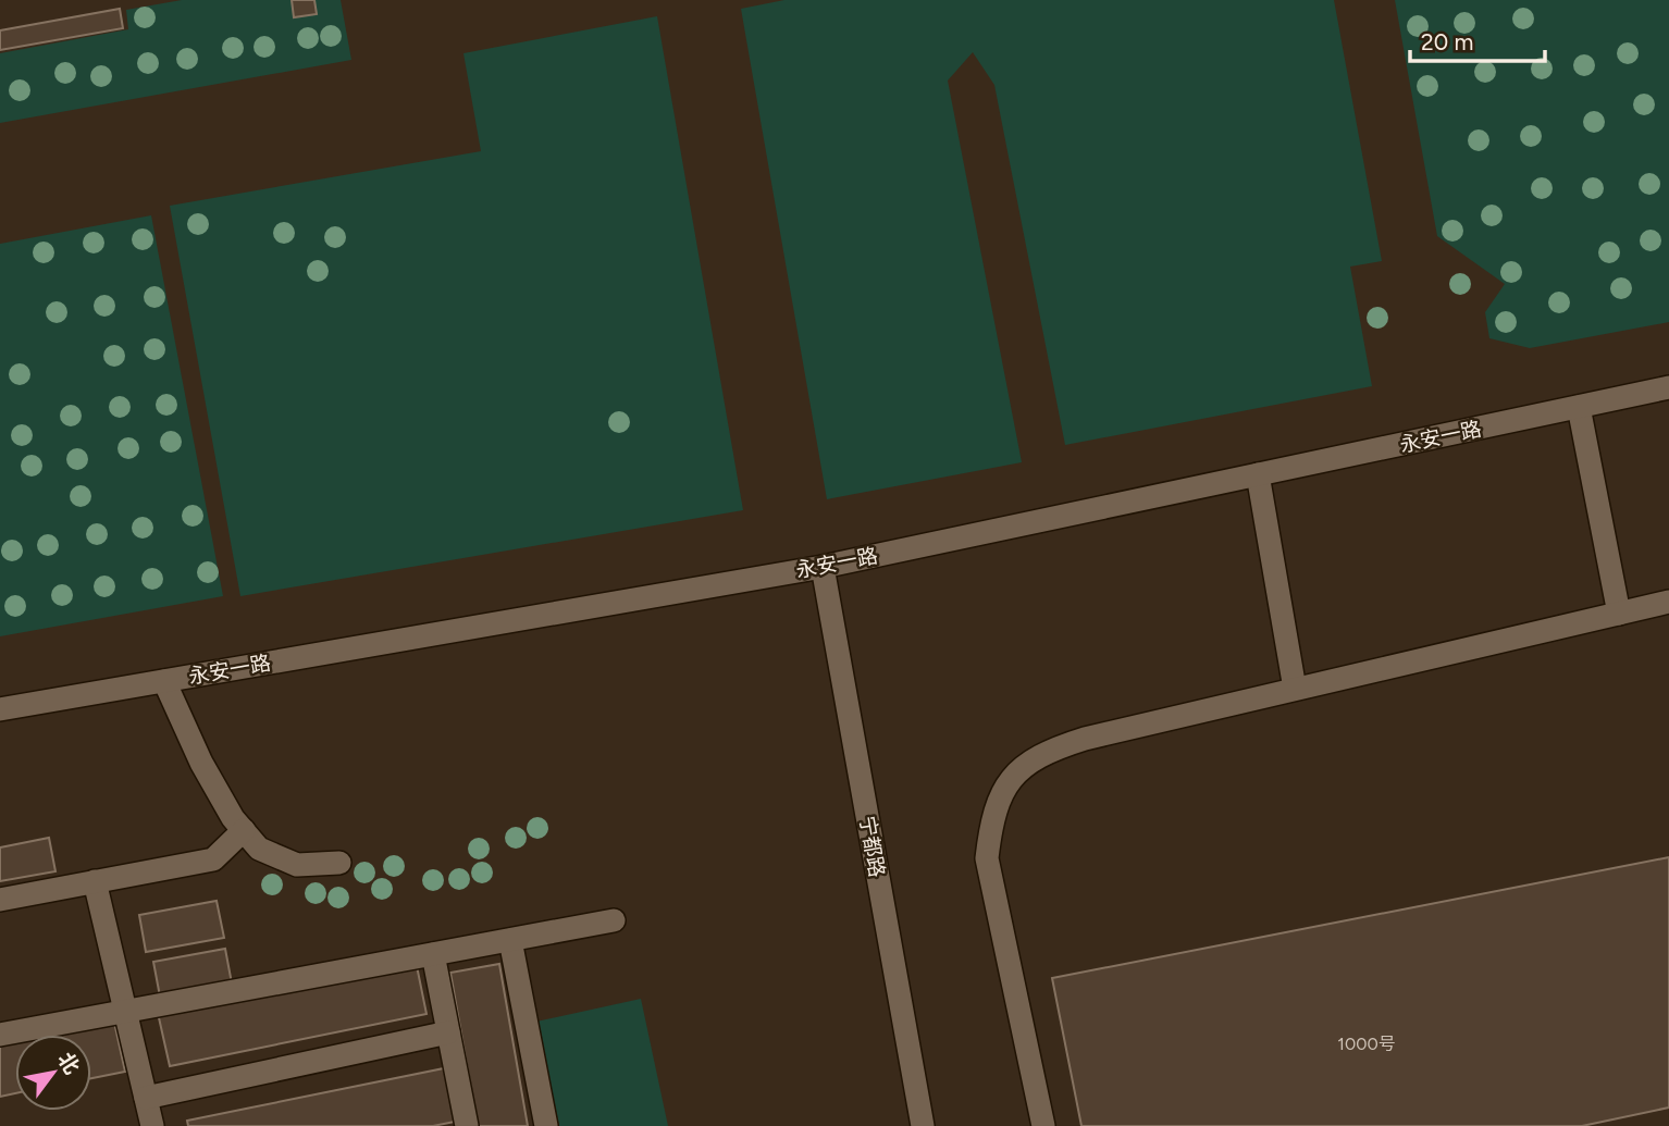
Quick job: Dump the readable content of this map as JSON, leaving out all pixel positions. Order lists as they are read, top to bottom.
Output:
{
  "streets": {
    "street": ["永安一路", "宁都路"]
  },
  "crossings": [
    ["永安一路", "宁都路"]
  ],
  "house_numbers": ["1000号"],
  "scale_bar": "20 m",
  "north": "top right"
}
